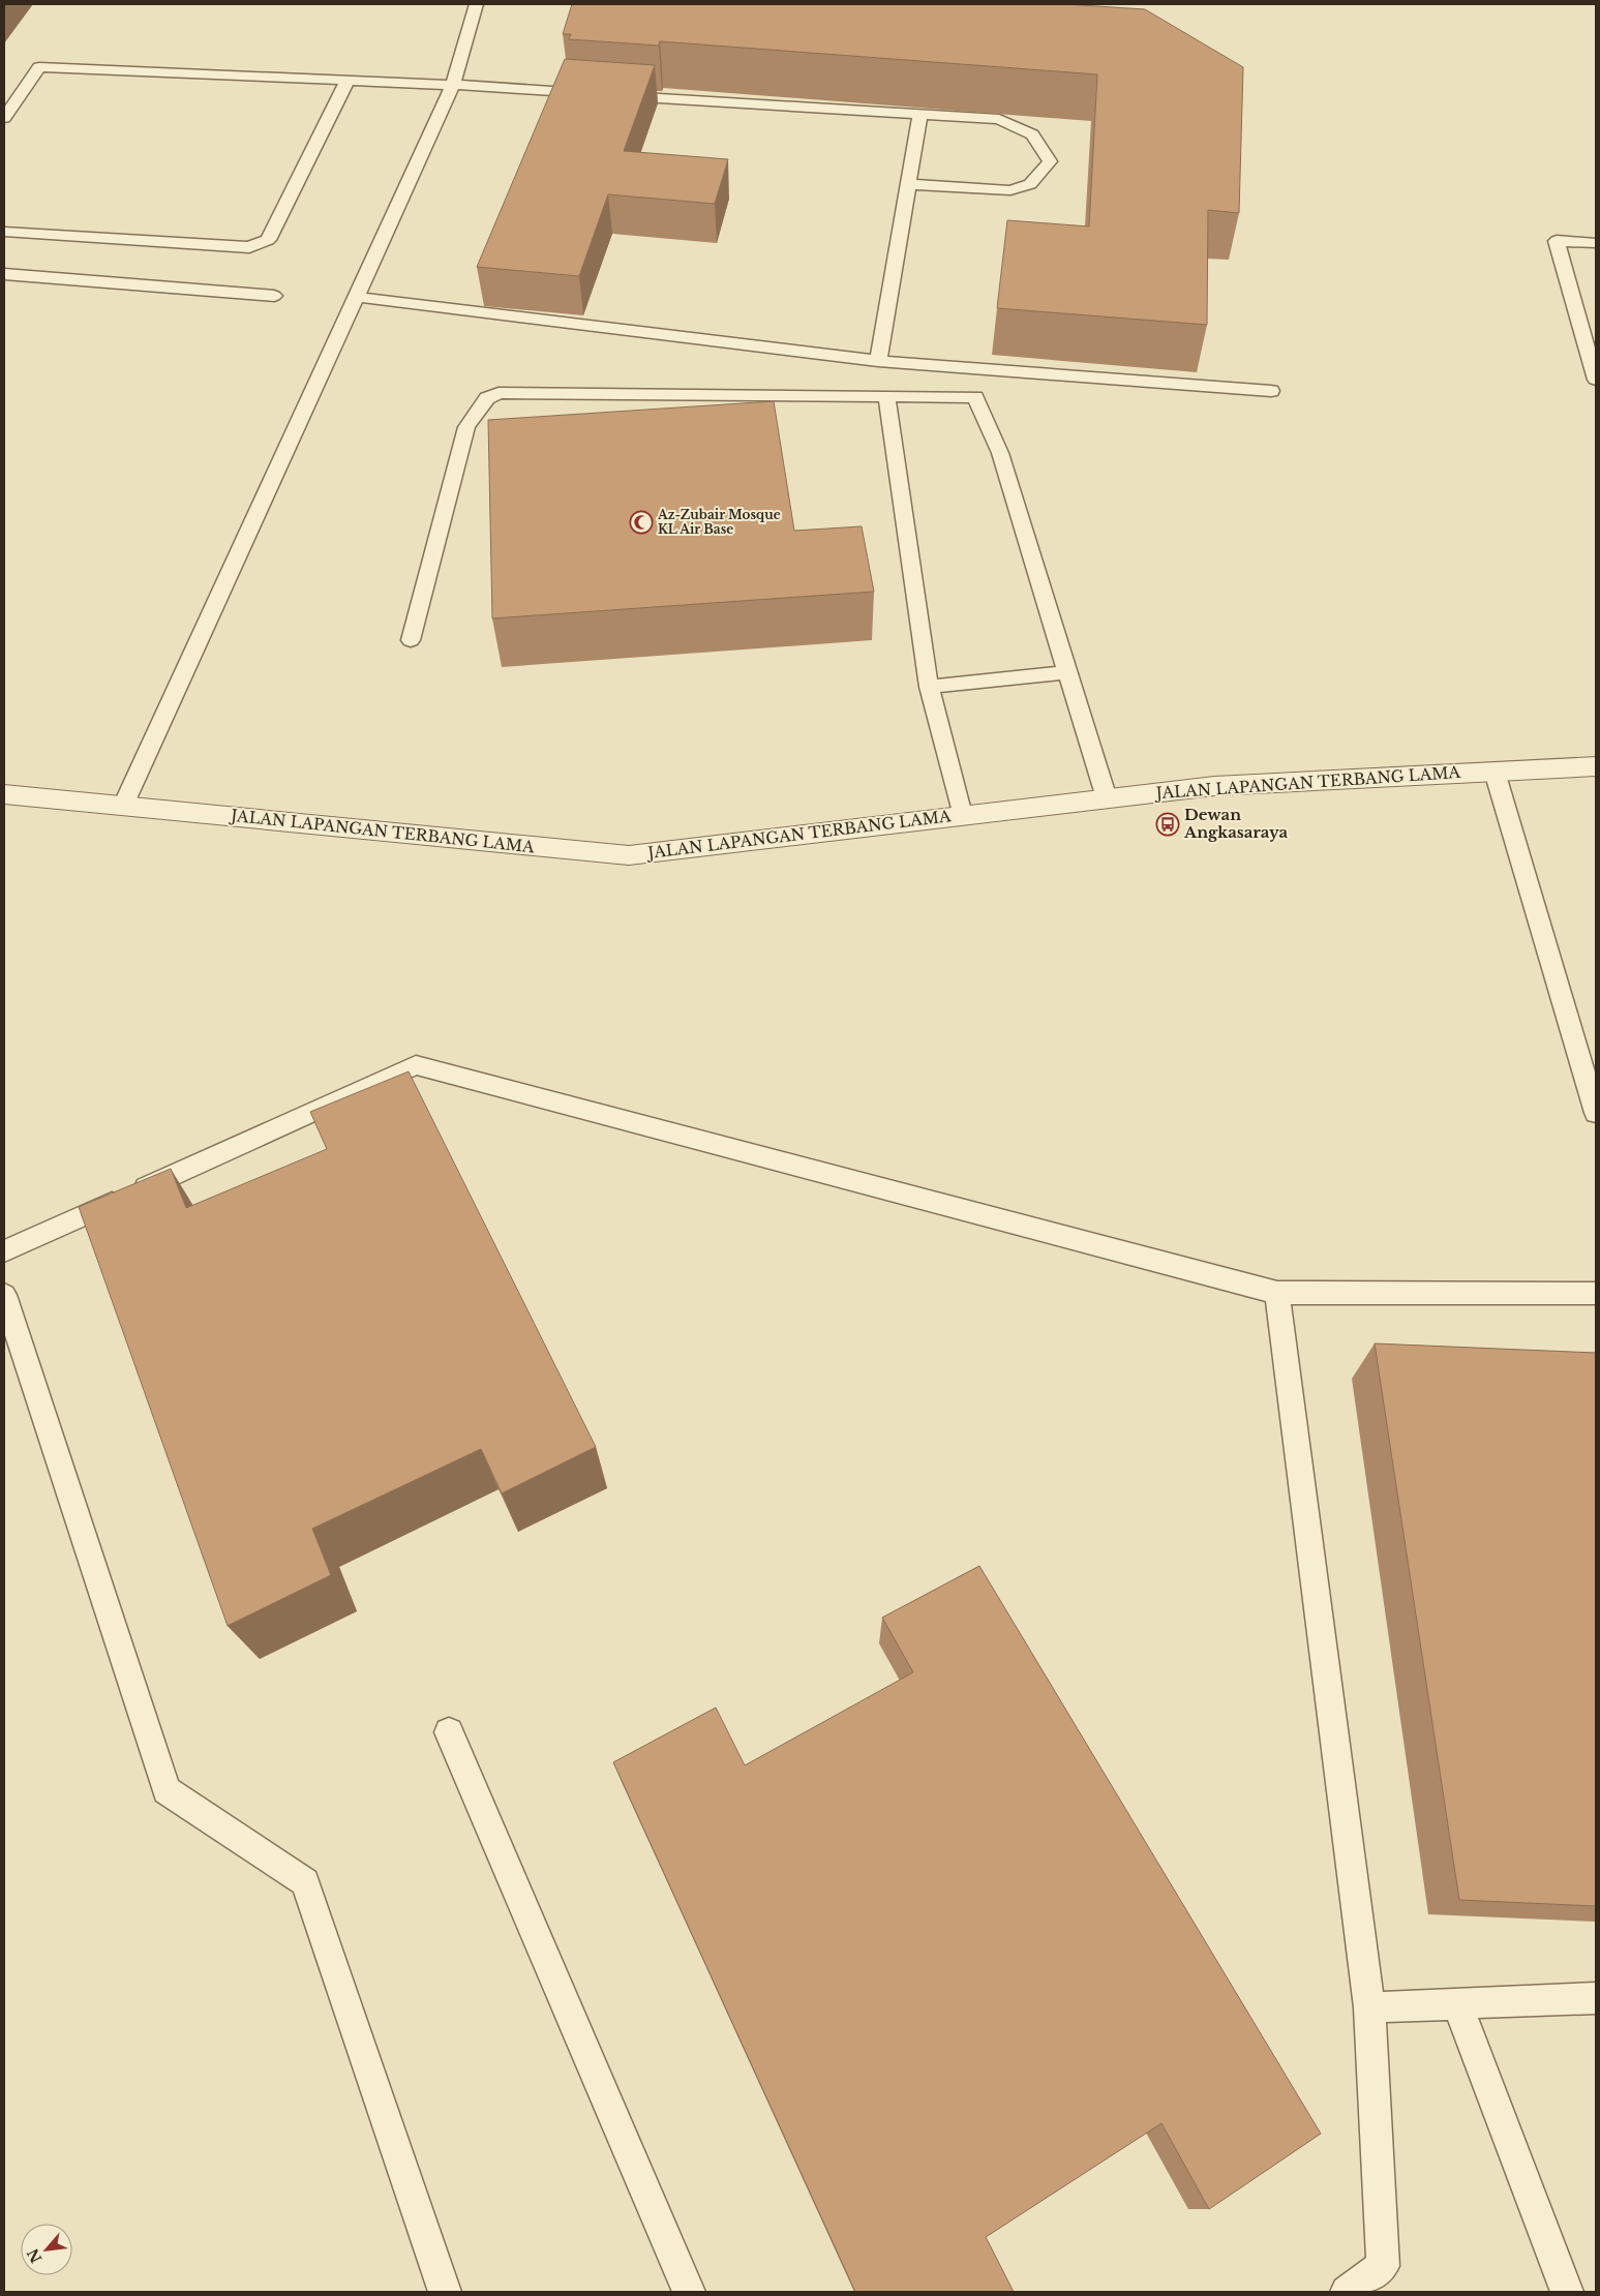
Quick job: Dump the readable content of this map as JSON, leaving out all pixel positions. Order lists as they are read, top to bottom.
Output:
{
  "streets": {
    "street": ["JALAN LAPANGAN TERBANG LAMA"]
  },
  "places": {
    "mosque": ["Az-Zubair Mosque KL Air Base"],
    "bus stop": ["Dewan Angkasaraya"]
  },
  "north": "bottom left"
}
